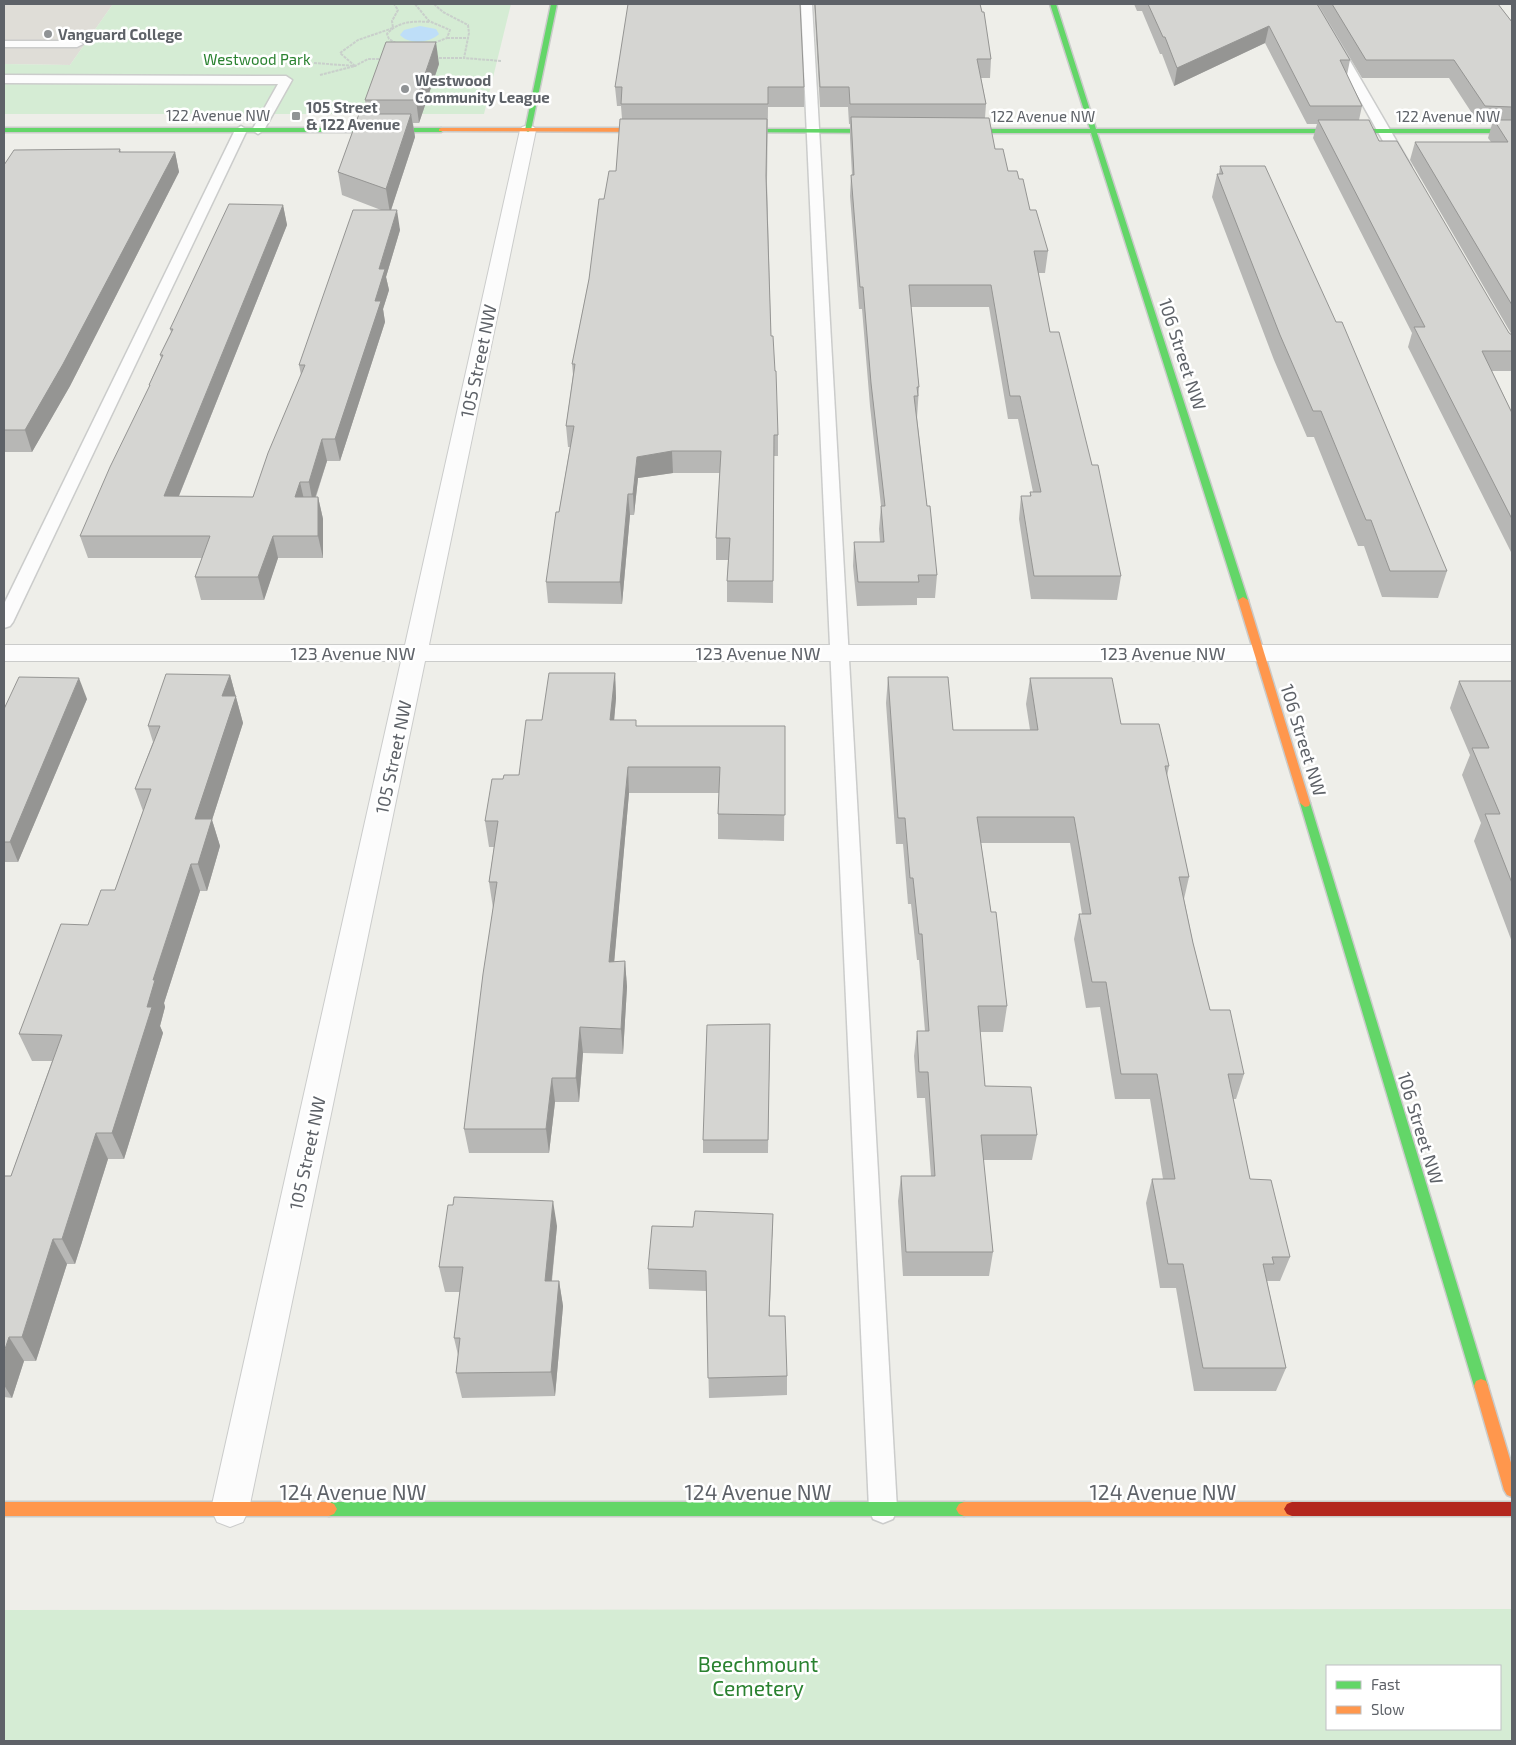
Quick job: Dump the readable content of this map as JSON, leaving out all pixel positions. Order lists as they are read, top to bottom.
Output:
{
  "streets": {
    "street": [
      "122 Avenue NW",
      "106 Street NW",
      "105 Street NW",
      "123 Avenue NW",
      "124 Avenue NW"
    ]
  },
  "crossings": [
    ["122 Avenue NW", "106 Street NW"],
    ["122 Avenue NW", "105 Street NW"],
    ["106 Street NW", "123 Avenue NW"],
    ["105 Street NW", "123 Avenue NW"],
    ["105 Street NW", "124 Avenue NW"]
  ],
  "parks": ["Westwood Park", "Beechmount Cemetery"],
  "places": {
    "other": ["Vanguard College", "Westwood Community League"],
    "transit": ["105 Street & 122 Avenue"]
  },
  "legend": ["Fast", "Slow"]
}
